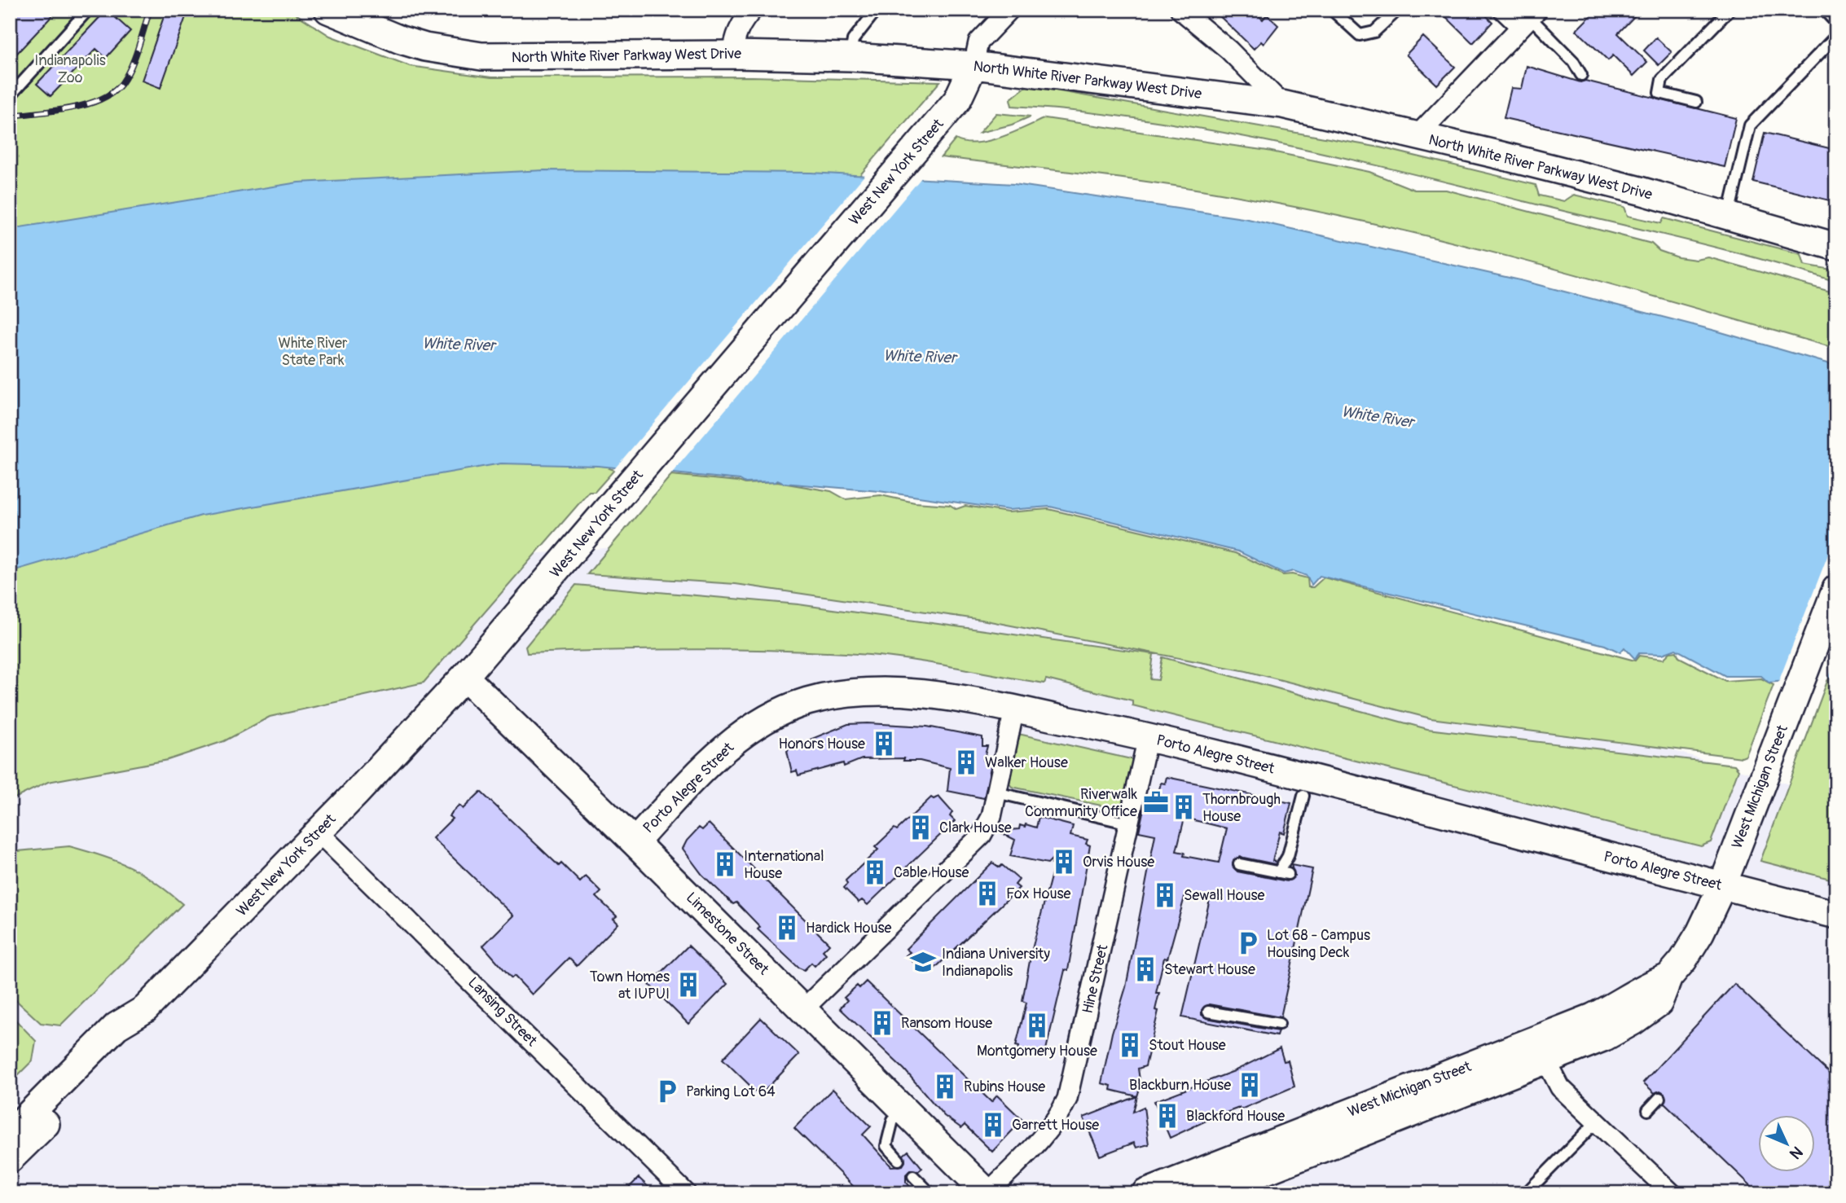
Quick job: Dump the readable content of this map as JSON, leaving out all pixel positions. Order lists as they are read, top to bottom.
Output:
{
  "streets": {
    "main road": [
      "North White River Parkway West Drive",
      "West New York Street",
      "Porto Alegre Street",
      "West Michigan Street",
      "Limestone Street"
    ],
    "street": ["Hine Street", "Lansing Street"]
  },
  "crossings": [
    ["North White River Parkway West Drive", "West New York Street"],
    ["West New York Street", "Limestone Street"],
    ["West New York Street", "Lansing Street"],
    ["Porto Alegre Street", "West Michigan Street"],
    ["Porto Alegre Street", "Limestone Street"],
    ["Porto Alegre Street", "Hine Street"],
    ["Limestone Street", "Hine Street"]
  ],
  "water": ["White River"],
  "parks": ["Indianapolis Zoo", "White River State Park"],
  "places": {
    "building": [
      "Honors House",
      "Walker House",
      "Thornbrough House",
      "Clark House",
      "Orvis House",
      "International House",
      "Cable House",
      "Fox House",
      "Sewall House",
      "Hardick House",
      "Stewart House",
      "Town Homes at IUPUI",
      "Ransom House",
      "Montgomery House",
      "Stout House",
      "Blackburn House",
      "Rubins House",
      "Blackford House",
      "Garrett House"
    ],
    "office": ["Riverwalk Community Office"],
    "parking": ["Lot 68 - Campus Housing Deck", "Parking Lot 64"],
    "school or university": ["Indiana University Indianapolis"]
  },
  "north": "bottom right"
}
